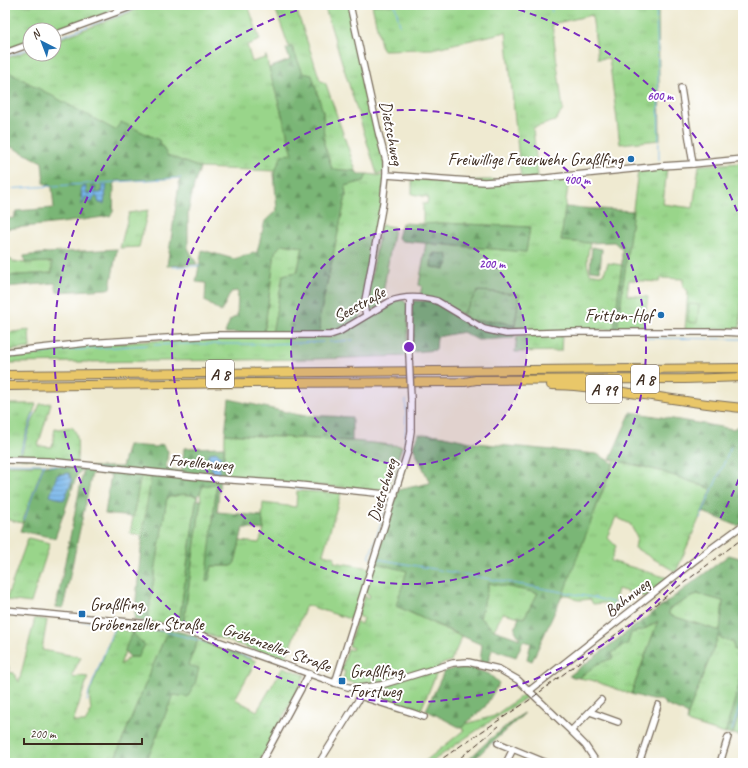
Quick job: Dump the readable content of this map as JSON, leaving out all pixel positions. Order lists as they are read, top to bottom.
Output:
{
  "streets": {
    "highway": ["A 8", "A 99"],
    "street": [
      "Dietschweg",
      "Seestraße",
      "Forellenweg",
      "Bahnweg",
      "Gröbenzeller Straße"
    ]
  },
  "crossings": [
    ["Dietschweg", "Seestraße"],
    ["Dietschweg", "Forellenweg"],
    ["Dietschweg", "Gröbenzeller Straße"],
    ["A 8", "A 99"],
    ["Bahnweg", "Gröbenzeller Straße"]
  ],
  "places": {
    "other": ["Freiwillige Feuerwehr Graßlfing", "Fritton-Hof"],
    "transit": ["Graßlfing, Gröbenzeller Straße", "Graßlfing, Forstweg"]
  },
  "scale_bar": "200 m",
  "north": "top left",
  "rings": ["600 m", "400 m", "200 m"]
}
